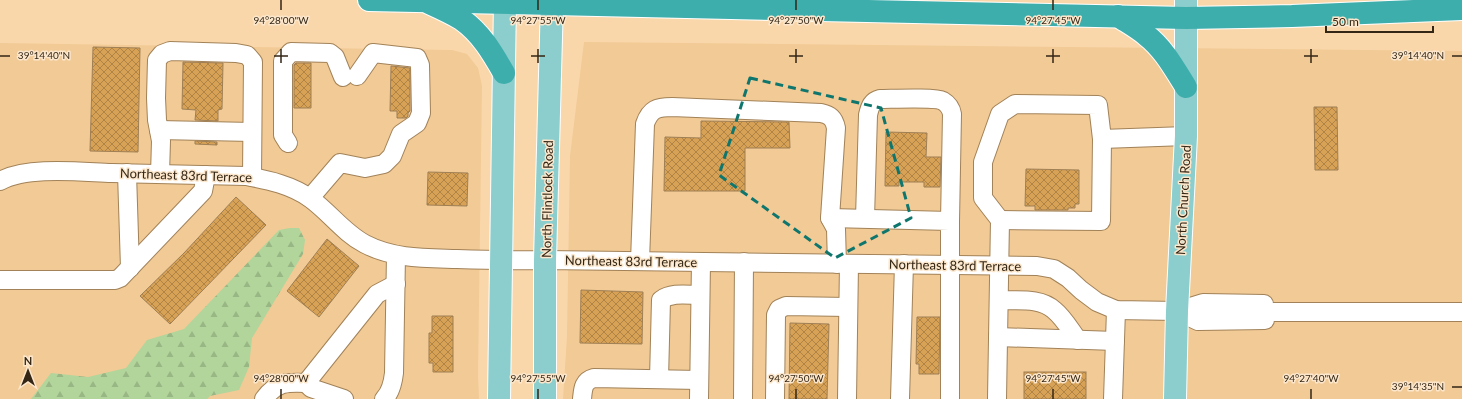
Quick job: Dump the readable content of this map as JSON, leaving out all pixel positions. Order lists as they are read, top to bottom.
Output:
{
  "streets": {
    "main road": ["North Flintlock Road", "North Church Road"],
    "street": ["Northeast 83rd Terrace"]
  },
  "crossings": [
    ["Northeast 83rd Terrace", "North Flintlock Road"],
    ["Northeast 83rd Terrace", "North Church Road"]
  ],
  "scale_bar": "50 m",
  "north": "top",
  "coordinates": [
    "94°28'00\"W",
    "94°27'55\"W",
    "94°27'50\"W",
    "94°27'45\"W",
    "39°14'40\"N",
    "94°27'40\"W",
    "39°14'35\"N"
  ]
}
